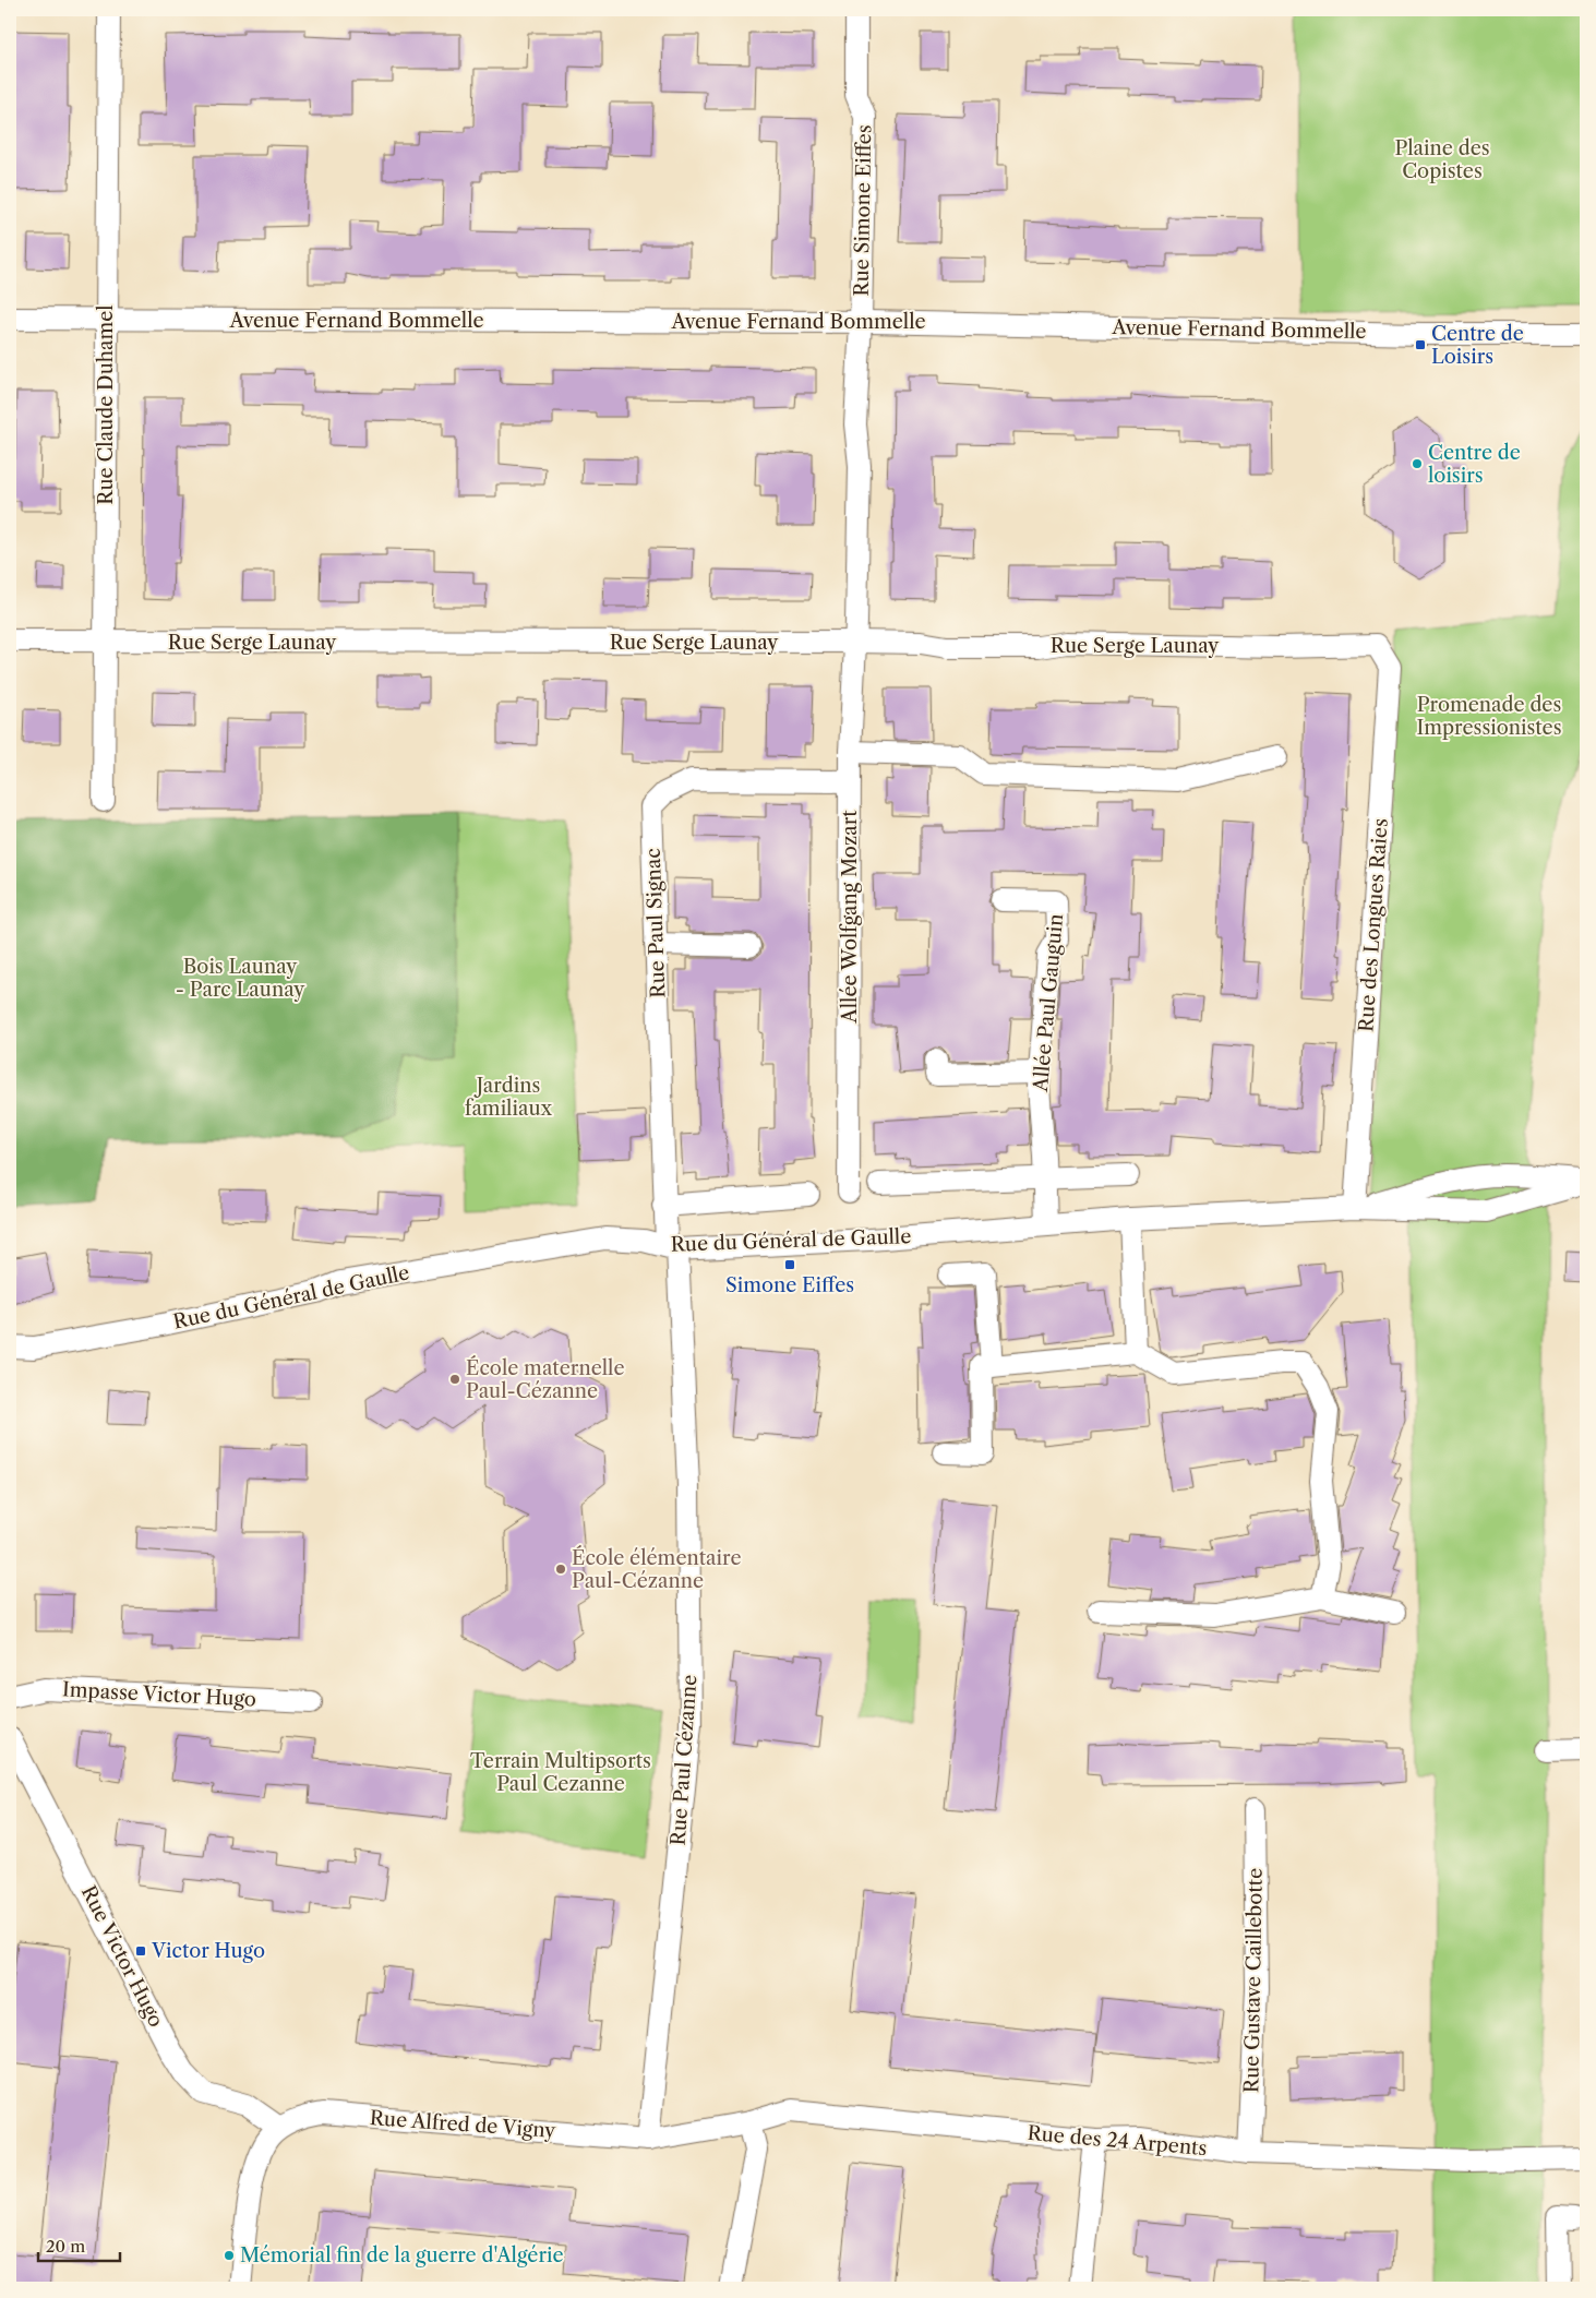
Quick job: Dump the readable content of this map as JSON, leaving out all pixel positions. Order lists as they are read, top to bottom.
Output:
{
  "streets": {
    "street": [
      "Rue Simone Eiffes",
      "Avenue Fernand Bommelle",
      "Rue Claude Duhamel",
      "Rue Serge Launay",
      "Allée Wolfgang Mozart",
      "Rue Paul Signac",
      "Rue des Longues Raies",
      "Allée Paul Gauguin",
      "Rue du Général de Gaulle",
      "Impasse Victor Hugo",
      "Rue Paul Cézanne",
      "Rue Victor Hugo",
      "Rue Gustave Caillebotte",
      "Rue Alfred de Vigny",
      "Rue des 24 Arpents"
    ]
  },
  "crossings": [
    ["Rue Simone Eiffes", "Avenue Fernand Bommelle"],
    ["Rue Simone Eiffes", "Rue Serge Launay"],
    ["Rue Simone Eiffes", "Allée Wolfgang Mozart"],
    ["Avenue Fernand Bommelle", "Rue Claude Duhamel"],
    ["Rue Claude Duhamel", "Rue Serge Launay"],
    ["Rue Serge Launay", "Allée Wolfgang Mozart"],
    ["Rue Serge Launay", "Rue des Longues Raies"],
    ["Allée Wolfgang Mozart", "Rue Paul Signac"],
    ["Rue Paul Signac", "Rue du Général de Gaulle"],
    ["Rue Paul Signac", "Rue Paul Cézanne"],
    ["Rue des Longues Raies", "Rue du Général de Gaulle"],
    ["Allée Paul Gauguin", "Rue du Général de Gaulle"],
    ["Rue du Général de Gaulle", "Rue Paul Cézanne"],
    ["Rue Paul Cézanne", "Rue Alfred de Vigny"],
    ["Rue Paul Cézanne", "Rue des 24 Arpents"],
    ["Rue Victor Hugo", "Rue Alfred de Vigny"],
    ["Rue Gustave Caillebotte", "Rue des 24 Arpents"],
    ["Rue Alfred de Vigny", "Rue des 24 Arpents"]
  ],
  "parks": [
    "Plaine des Copistes",
    "Promenade des Impressionistes",
    "Bois Launay - Parc Launay",
    "Jardins familiaux",
    "Terrain Multipsorts Paul Cezanne"
  ],
  "places": {
    "transit": ["Centre de Loisirs", "Simone Eiffes", "Victor Hugo"],
    "other": [
      "Centre de loisirs",
      "École maternelle Paul-Cézanne",
      "École élémentaire Paul-Cézanne",
      "Mémorial fin de la guerre d'Algérie"
    ]
  },
  "scale_bar": "20 m"
}
